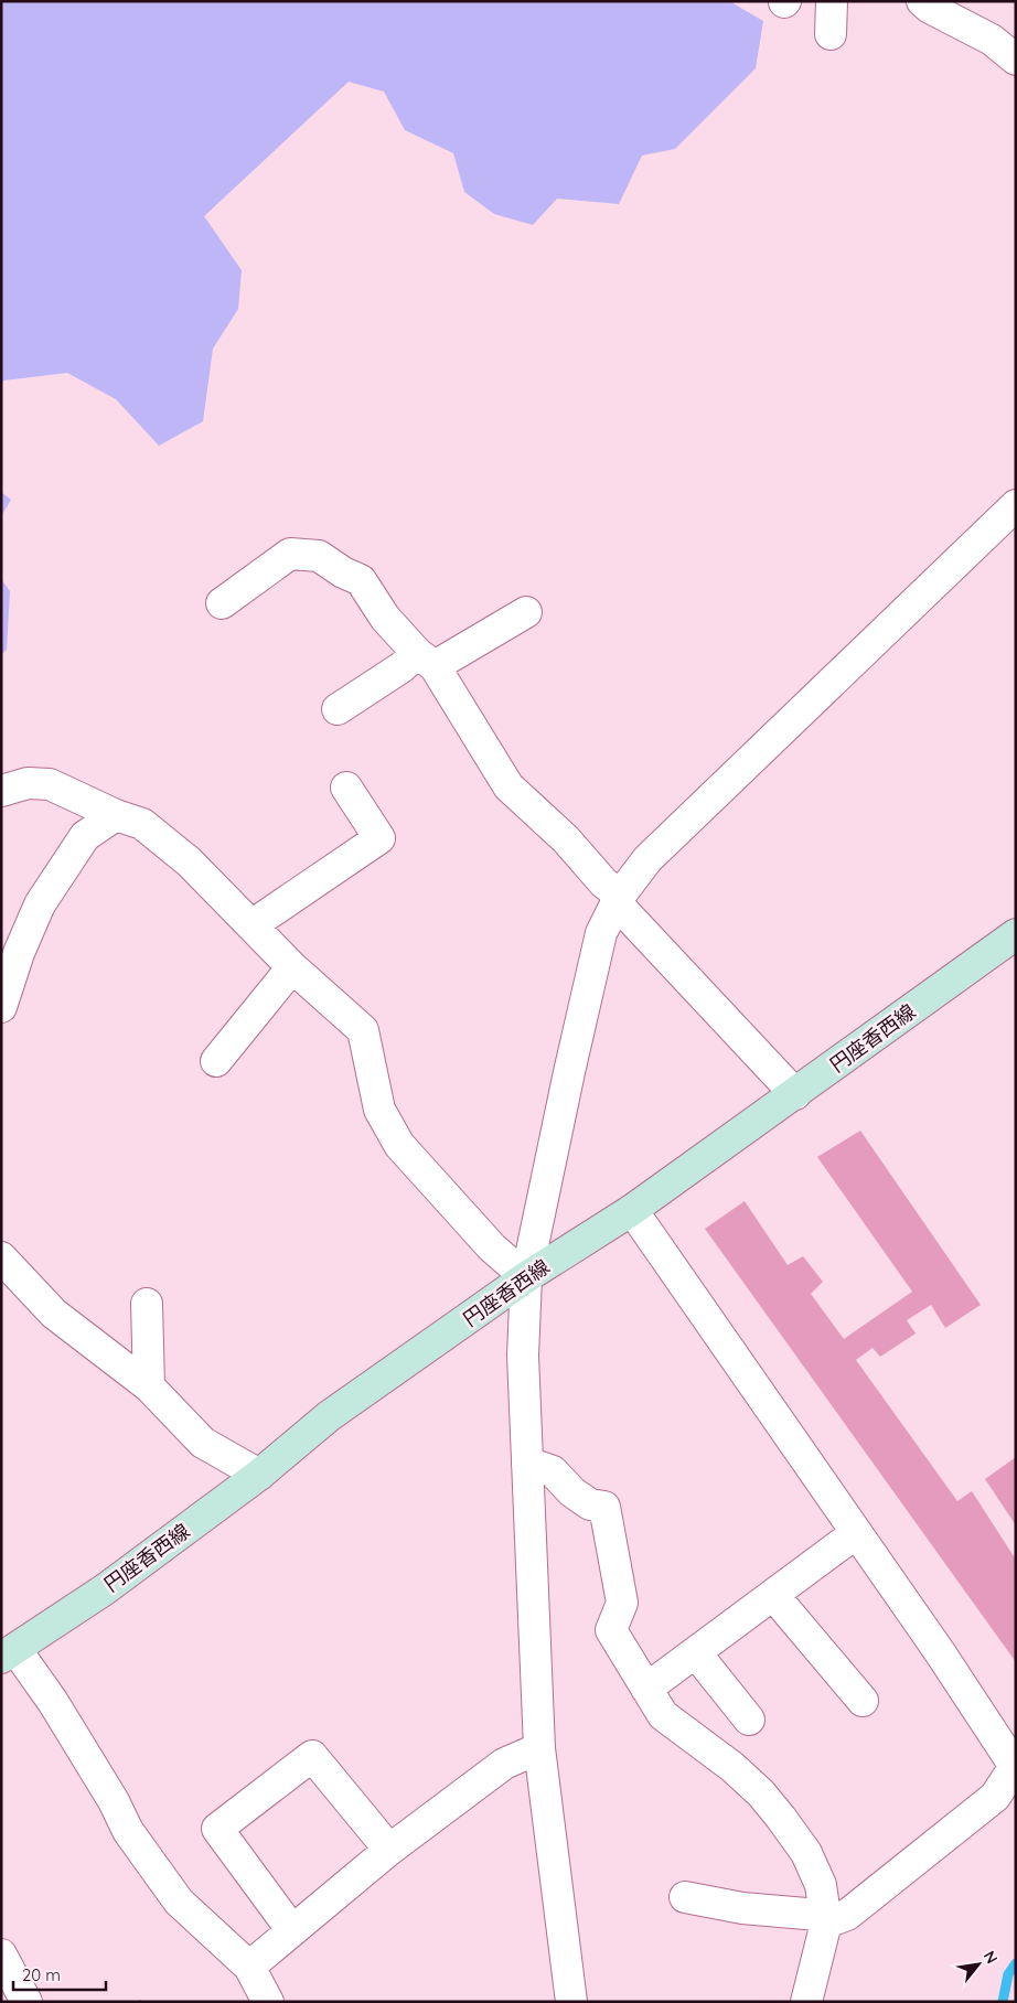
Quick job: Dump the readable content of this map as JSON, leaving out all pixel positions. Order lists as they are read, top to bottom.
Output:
{
  "streets": {
    "main road": ["円座香西線"]
  },
  "scale_bar": "20 m",
  "north": "top right"
}
